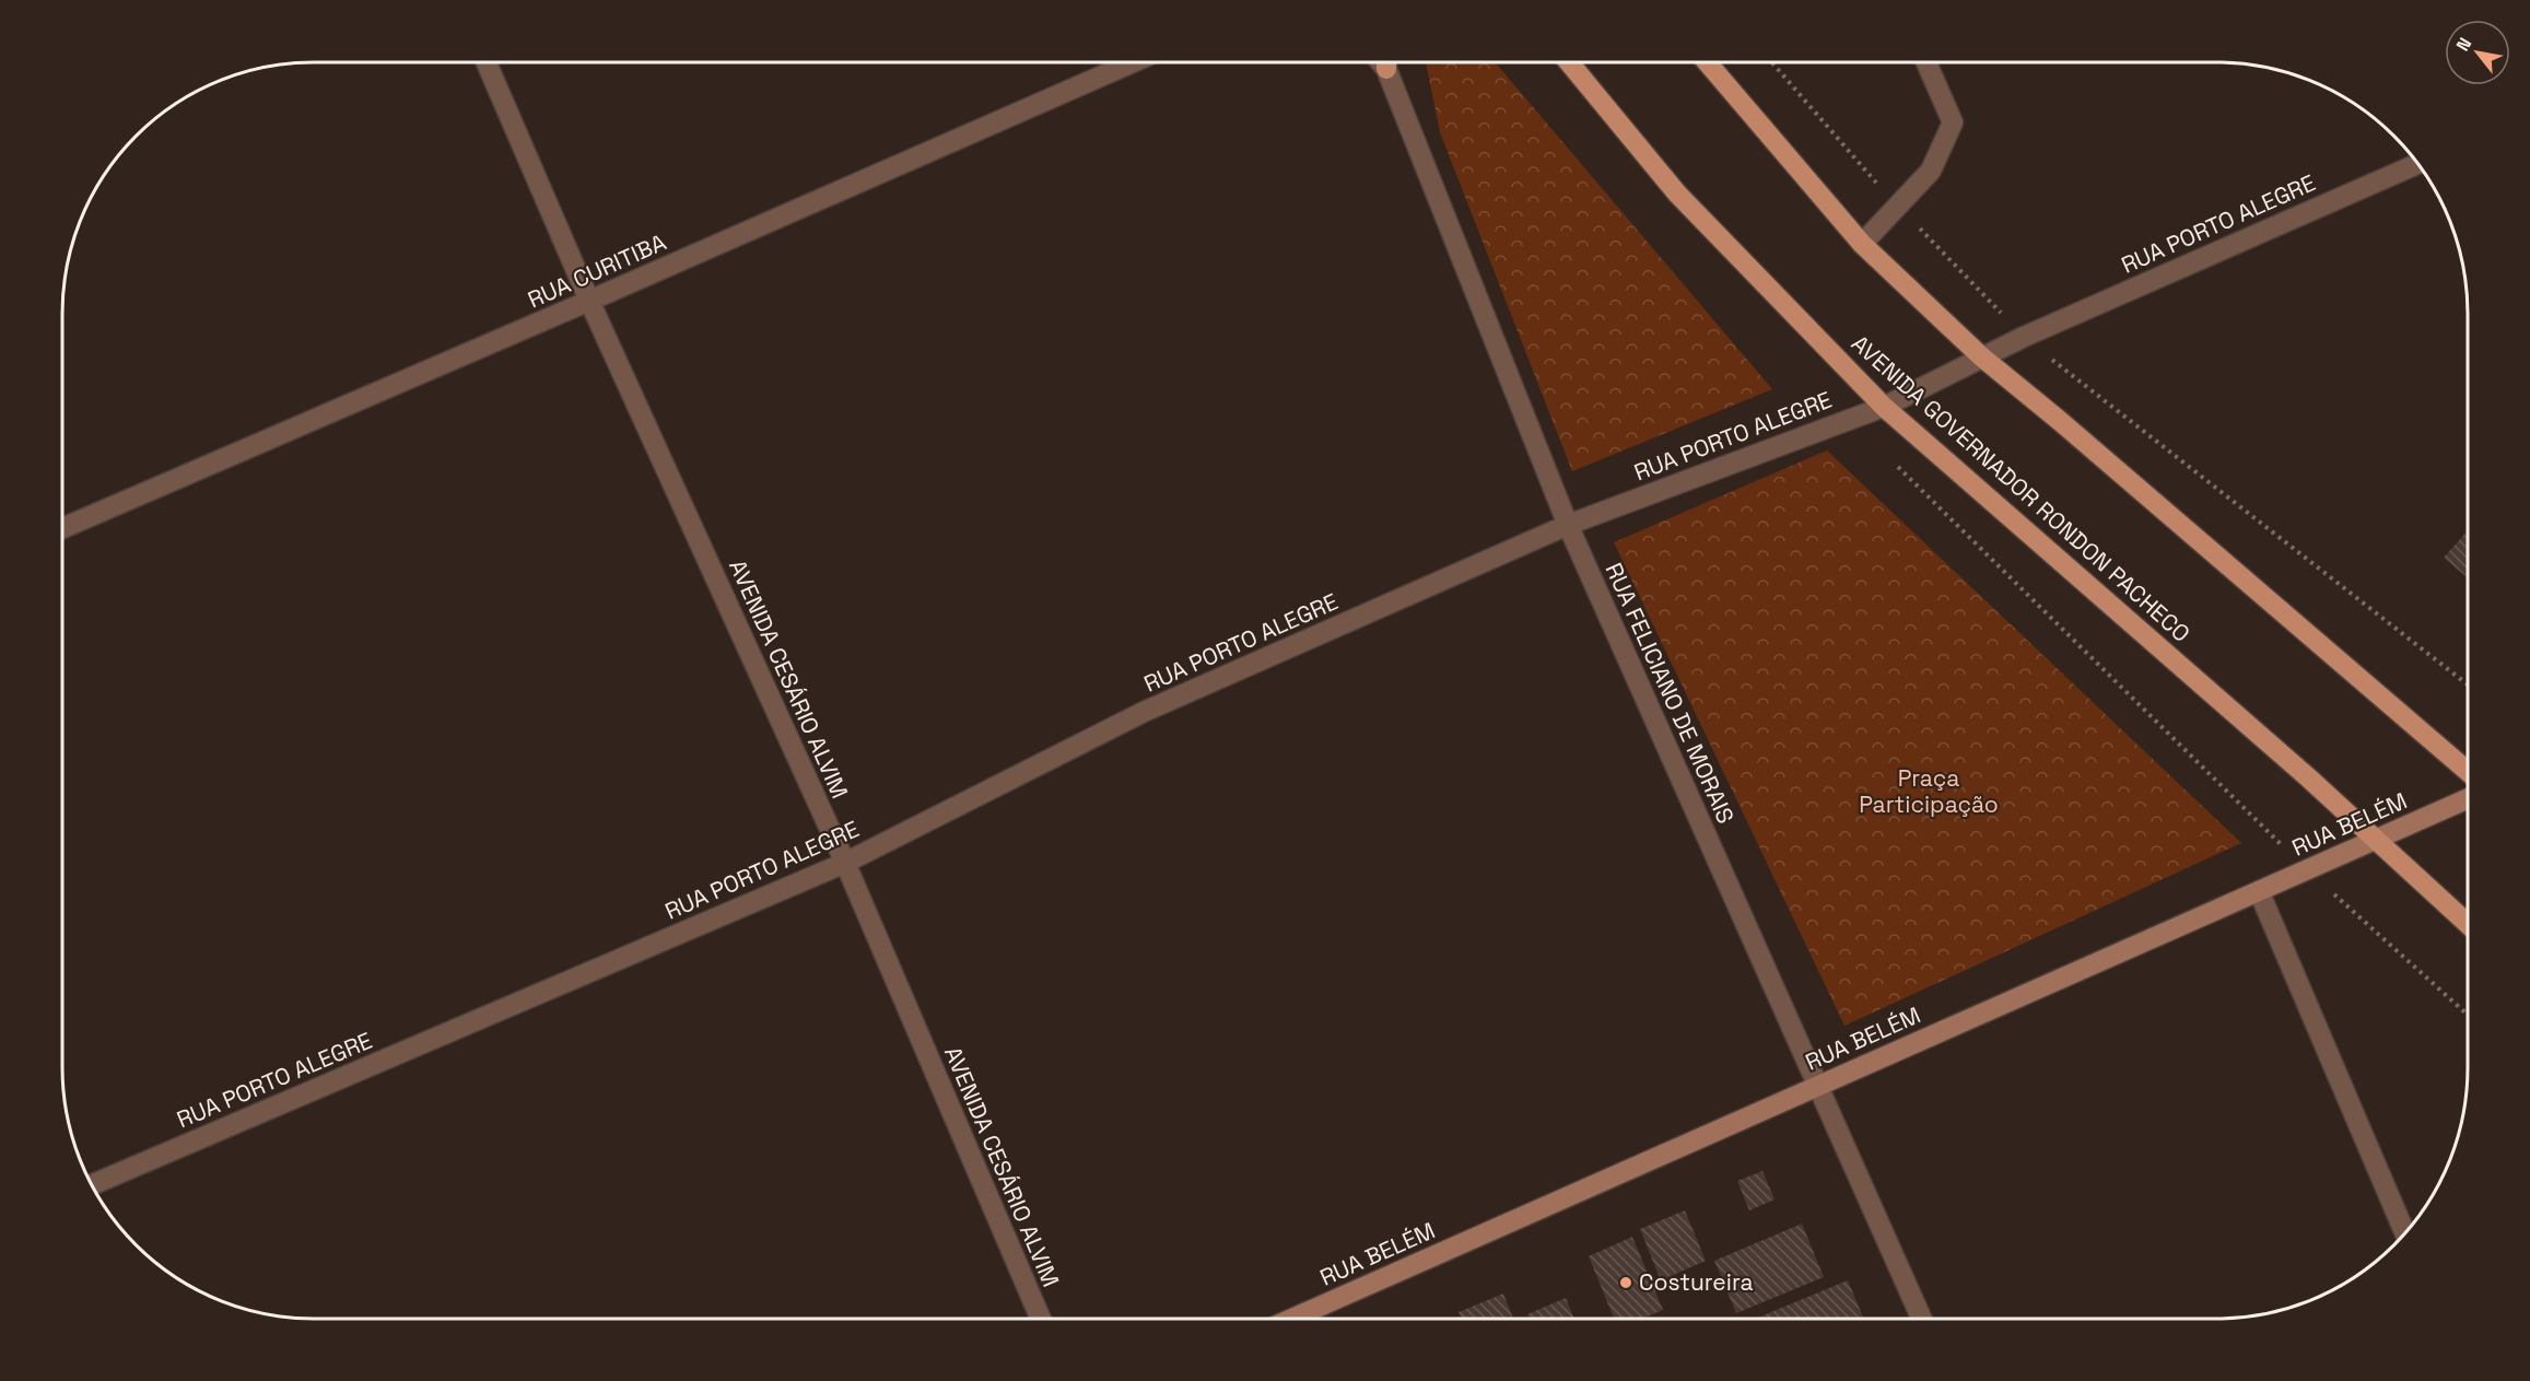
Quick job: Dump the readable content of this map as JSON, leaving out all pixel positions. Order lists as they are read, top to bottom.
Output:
{
  "streets": {
    "main road": ["AVENIDA GOVERNADOR RONDON PACHECO"],
    "street": [
      "RUA PORTO ALEGRE",
      "RUA CURITIBA",
      "AVENIDA CESÁRIO ALVIM",
      "RUA FELICIANO DE MORAIS",
      "RUA BELÉM"
    ]
  },
  "crossings": [
    ["RUA PORTO ALEGRE", "AVENIDA GOVERNADOR RONDON PACHECO"],
    ["RUA PORTO ALEGRE", "AVENIDA CESÁRIO ALVIM"],
    ["RUA PORTO ALEGRE", "RUA FELICIANO DE MORAIS"],
    ["RUA CURITIBA", "AVENIDA CESÁRIO ALVIM"],
    ["AVENIDA GOVERNADOR RONDON PACHECO", "RUA BELÉM"],
    ["RUA FELICIANO DE MORAIS", "RUA BELÉM"]
  ],
  "parks": ["Praça Participação"],
  "places": ["Costureira"],
  "north": "top left"
}
